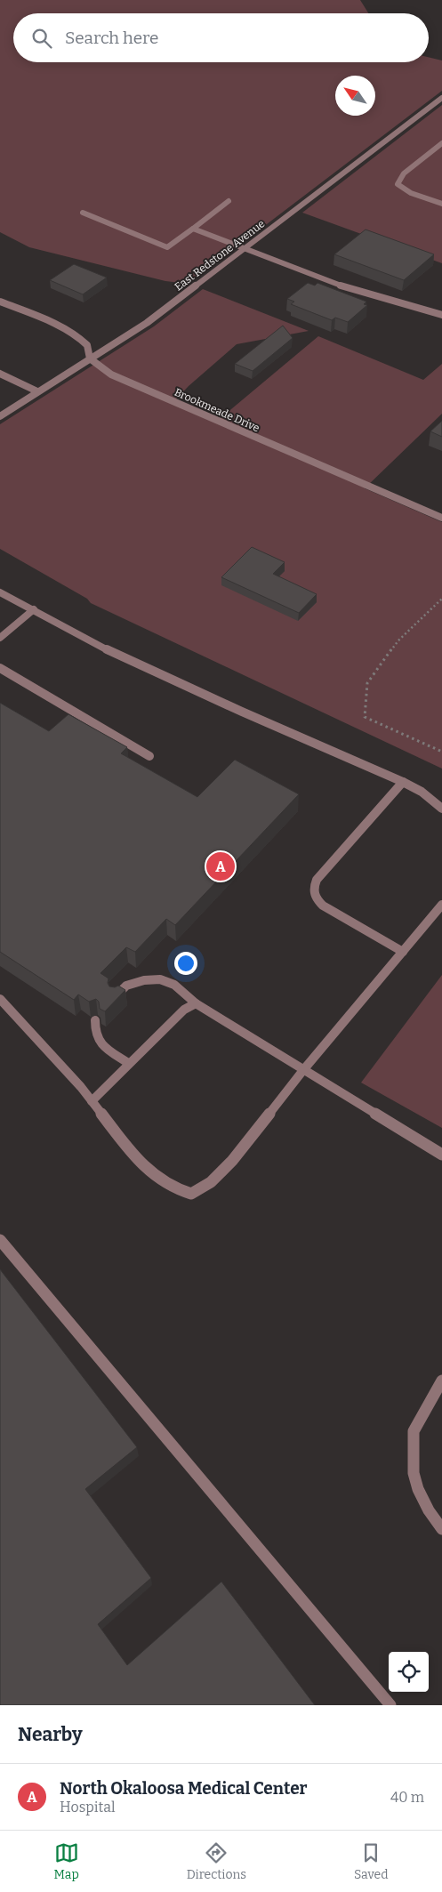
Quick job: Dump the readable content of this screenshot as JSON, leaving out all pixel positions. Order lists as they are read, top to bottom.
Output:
{
  "streets": {
    "street": ["East Redstone Avenue", "Brookmeade Drive"]
  },
  "crossings": [
    ["East Redstone Avenue", "Brookmeade Drive"]
  ],
  "north": "top left",
  "page": {
    "search": "Search here",
    "pins": "A",
    "heading": "Nearby",
    "list": [
      {
        "mark": "A",
        "name": "North Okaloosa Medical Center",
        "note": "Hospital",
        "value": "40 m"
      }
    ],
    "nav": ["Map", "Directions", "Saved"]
  }
}
